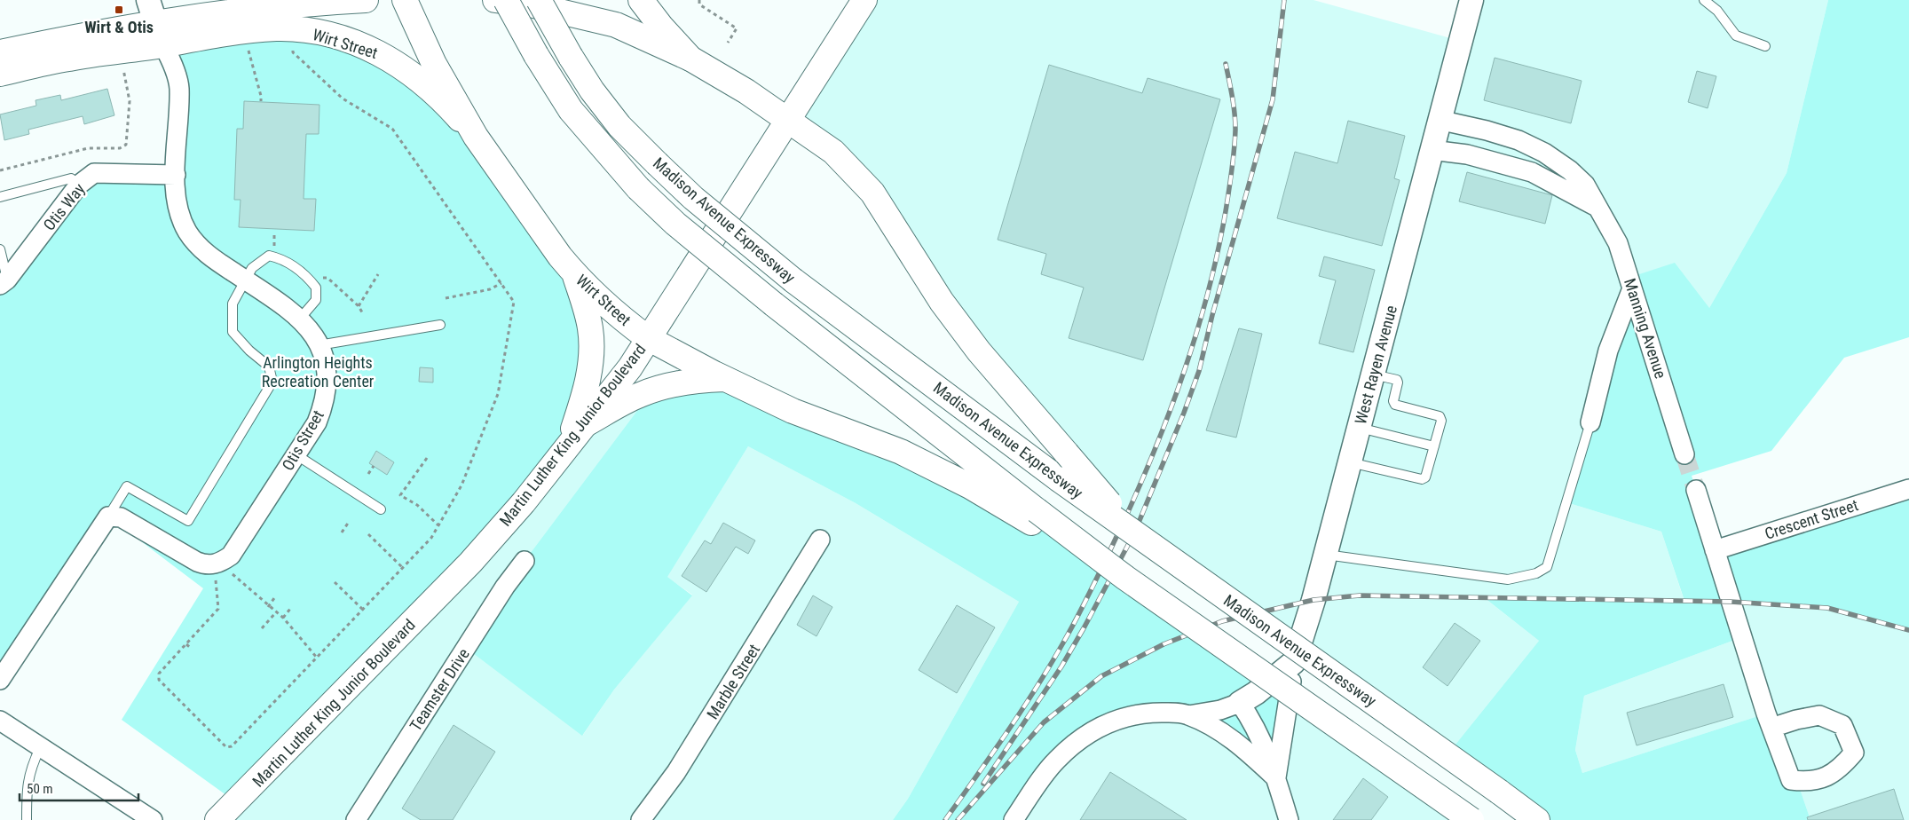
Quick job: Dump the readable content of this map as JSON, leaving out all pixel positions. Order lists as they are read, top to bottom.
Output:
{
  "streets": {
    "main road": ["Wirt Street", "Madison Avenue Expressway", "Martin Luther King Junior Boulevard"],
    "street": [
      "Otis Way",
      "Manning Avenue",
      "West Rayen Avenue",
      "Otis Street",
      "Crescent Street",
      "Marble Street",
      "Teamster Drive"
    ]
  },
  "crossings": [
    ["Wirt Street", "Madison Avenue Expressway"],
    ["Wirt Street", "Martin Luther King Junior Boulevard"],
    ["Wirt Street", "Otis Street"],
    ["Otis Way", "Otis Street"],
    ["Manning Avenue", "West Rayen Avenue"]
  ],
  "parks": ["Arlington Heights Recreation Center"],
  "places": {
    "transit": ["Wirt & Otis"]
  },
  "scale_bar": "50 m"
}
